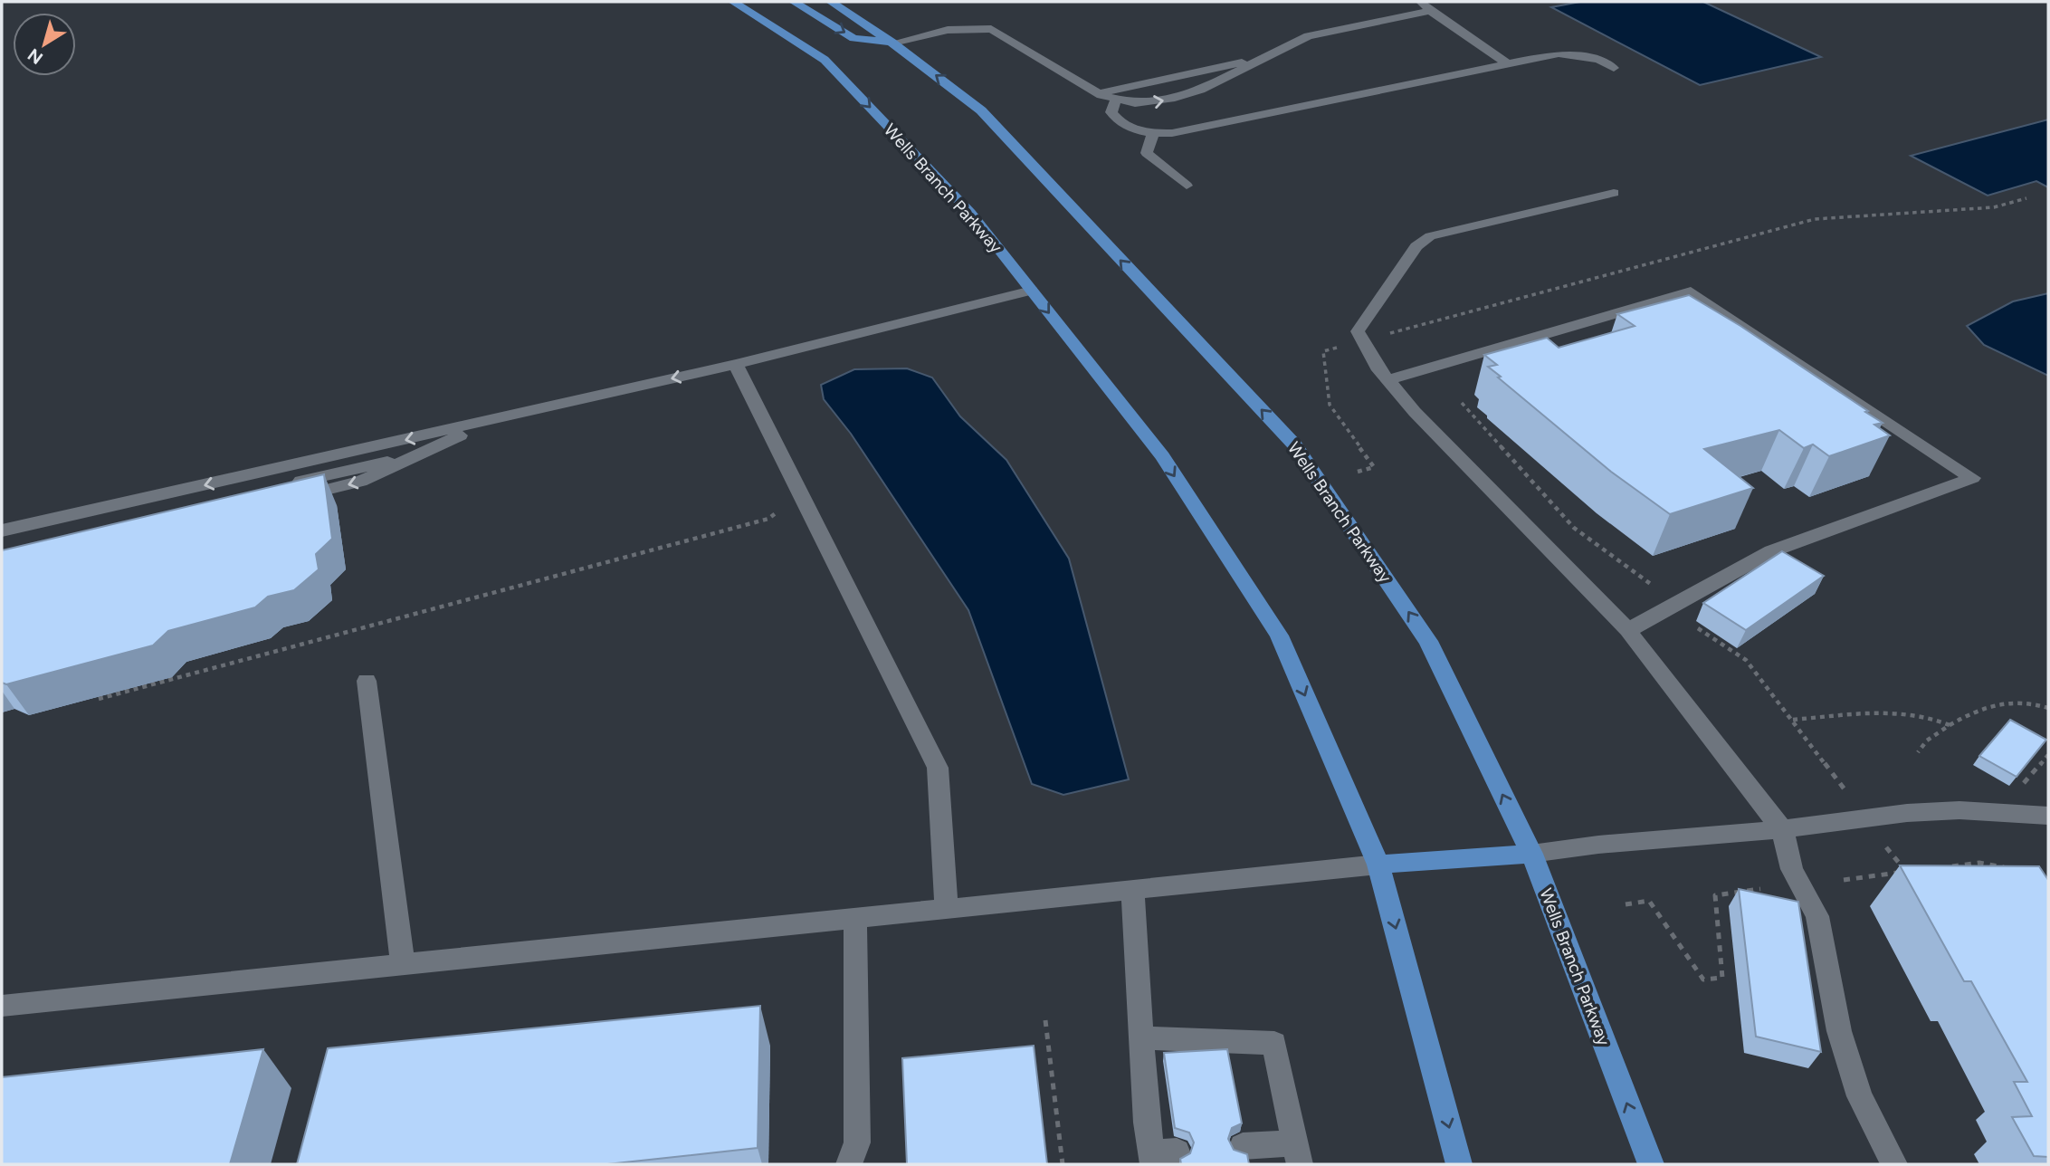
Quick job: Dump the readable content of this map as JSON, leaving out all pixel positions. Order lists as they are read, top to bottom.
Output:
{
  "streets": {
    "main road": ["Wells Branch Parkway"]
  },
  "north": "bottom left"
}
